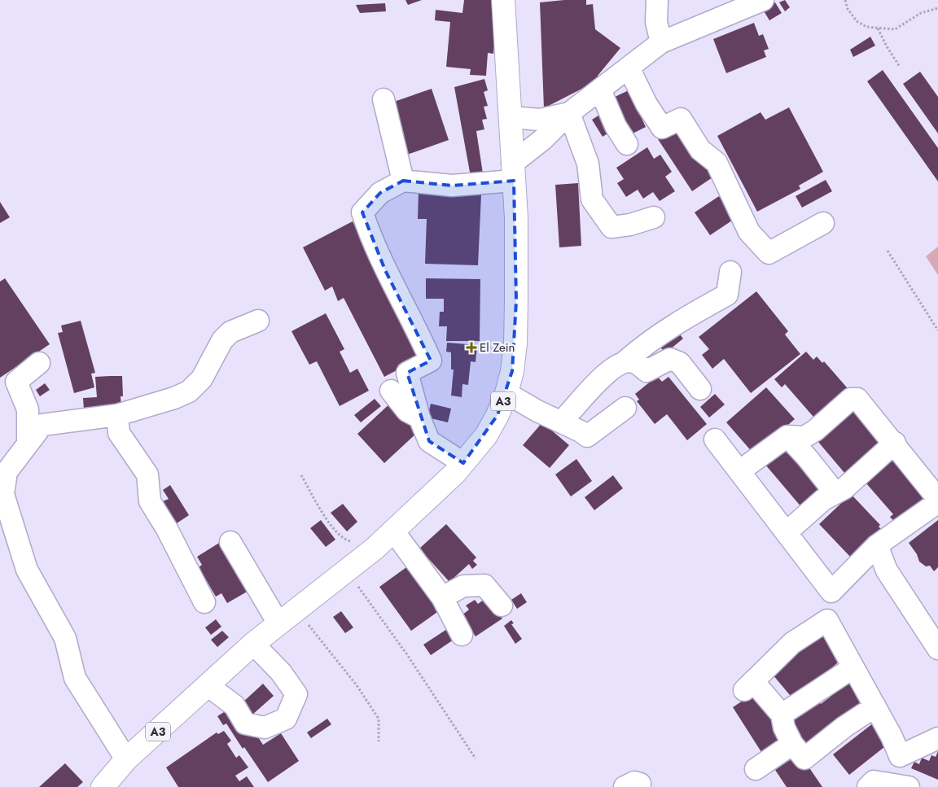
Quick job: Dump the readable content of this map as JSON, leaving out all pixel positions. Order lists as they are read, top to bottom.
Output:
{
  "streets": {
    "highway": ["A3"]
  },
  "places": {
    "health": ["El Zein"]
  }
}
